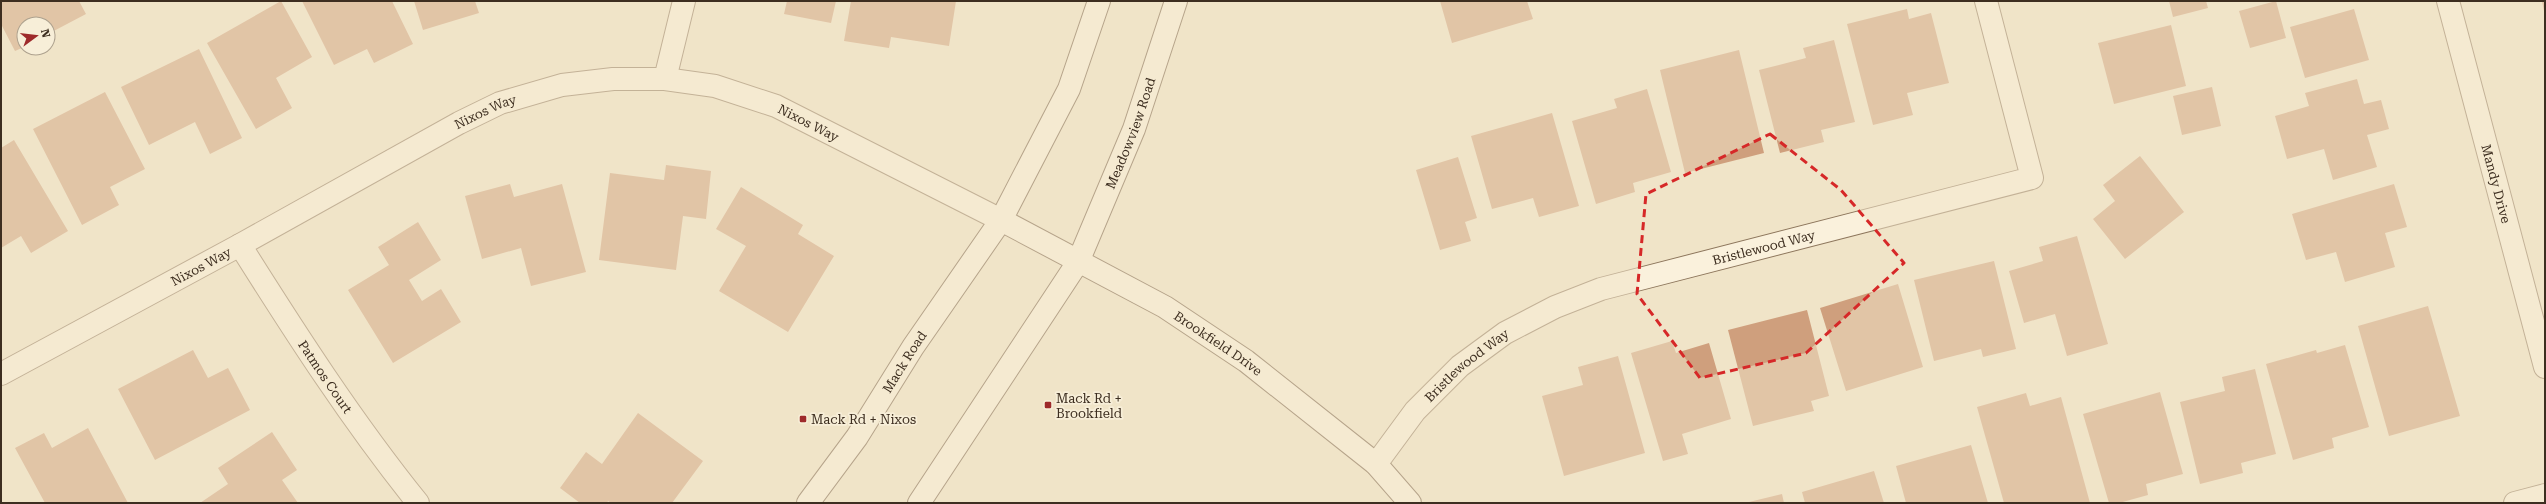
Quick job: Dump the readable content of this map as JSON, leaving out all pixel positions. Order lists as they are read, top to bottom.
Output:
{
  "streets": {
    "street": [
      "Nixos Way",
      "Meadowview Road",
      "Mandy Drive",
      "Bristlewood Way",
      "Brookfield Drive",
      "Mack Road",
      "Patmos Court"
    ]
  },
  "crossings": [
    ["Nixos Way", "Brookfield Drive"],
    ["Nixos Way", "Mack Road"],
    ["Nixos Way", "Patmos Court"],
    ["Meadowview Road", "Brookfield Drive"],
    ["Bristlewood Way", "Brookfield Drive"],
    ["Brookfield Drive", "Mack Road"]
  ],
  "places": {
    "transit": ["Mack Rd + Brookfield", "Mack Rd + Nixos"]
  },
  "north": "right"
}
